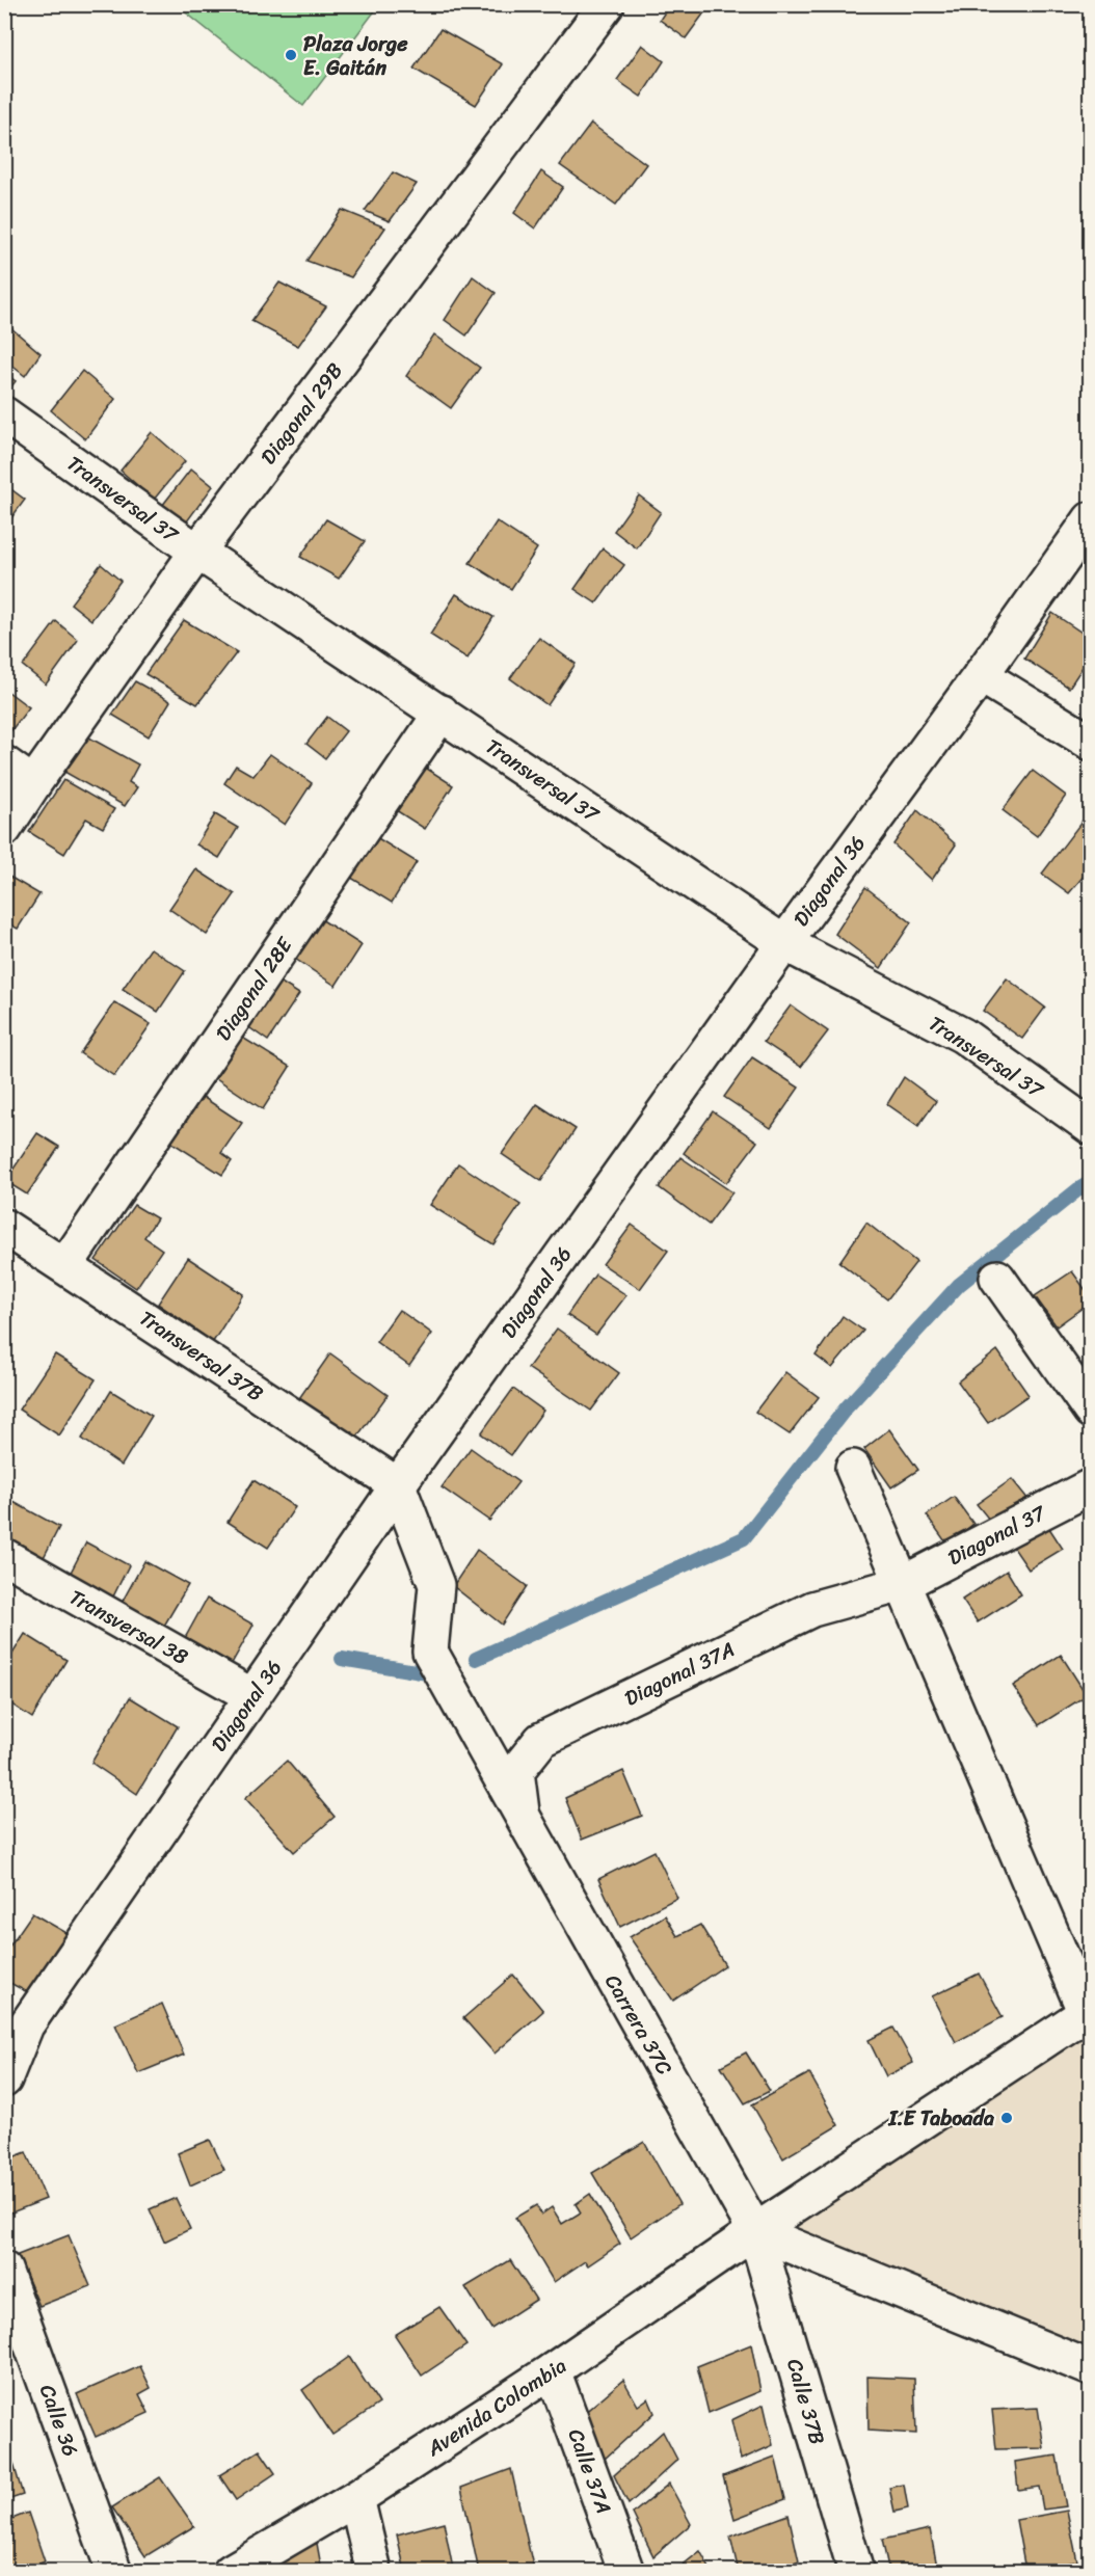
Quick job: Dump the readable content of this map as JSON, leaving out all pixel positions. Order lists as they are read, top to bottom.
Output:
{
  "streets": {
    "street": [
      "Diagonal 29B",
      "Transversal 37",
      "Diagonal 36",
      "Diagonal 28E",
      "Transversal 37B",
      "Diagonal 37",
      "Transversal 38",
      "Diagonal 37A",
      "Carrera 37C",
      "Calle 37B",
      "Avenida Colombia",
      "Calle 36",
      "Calle 37A"
    ]
  },
  "crossings": [
    ["Diagonal 29B", "Transversal 37"],
    ["Transversal 37", "Diagonal 36"],
    ["Transversal 37", "Diagonal 28E"],
    ["Diagonal 36", "Transversal 37B"],
    ["Diagonal 36", "Transversal 38"],
    ["Diagonal 36", "Carrera 37C"],
    ["Diagonal 28E", "Transversal 37B"],
    ["Transversal 37B", "Carrera 37C"],
    ["Diagonal 37", "Diagonal 37A"],
    ["Diagonal 37A", "Carrera 37C"],
    ["Carrera 37C", "Calle 37B"],
    ["Carrera 37C", "Avenida Colombia"],
    ["Calle 37B", "Avenida Colombia"],
    ["Avenida Colombia", "Calle 37A"]
  ],
  "places": ["Plaza Jorge E. Gaitán", "I.E Taboada"]
}
